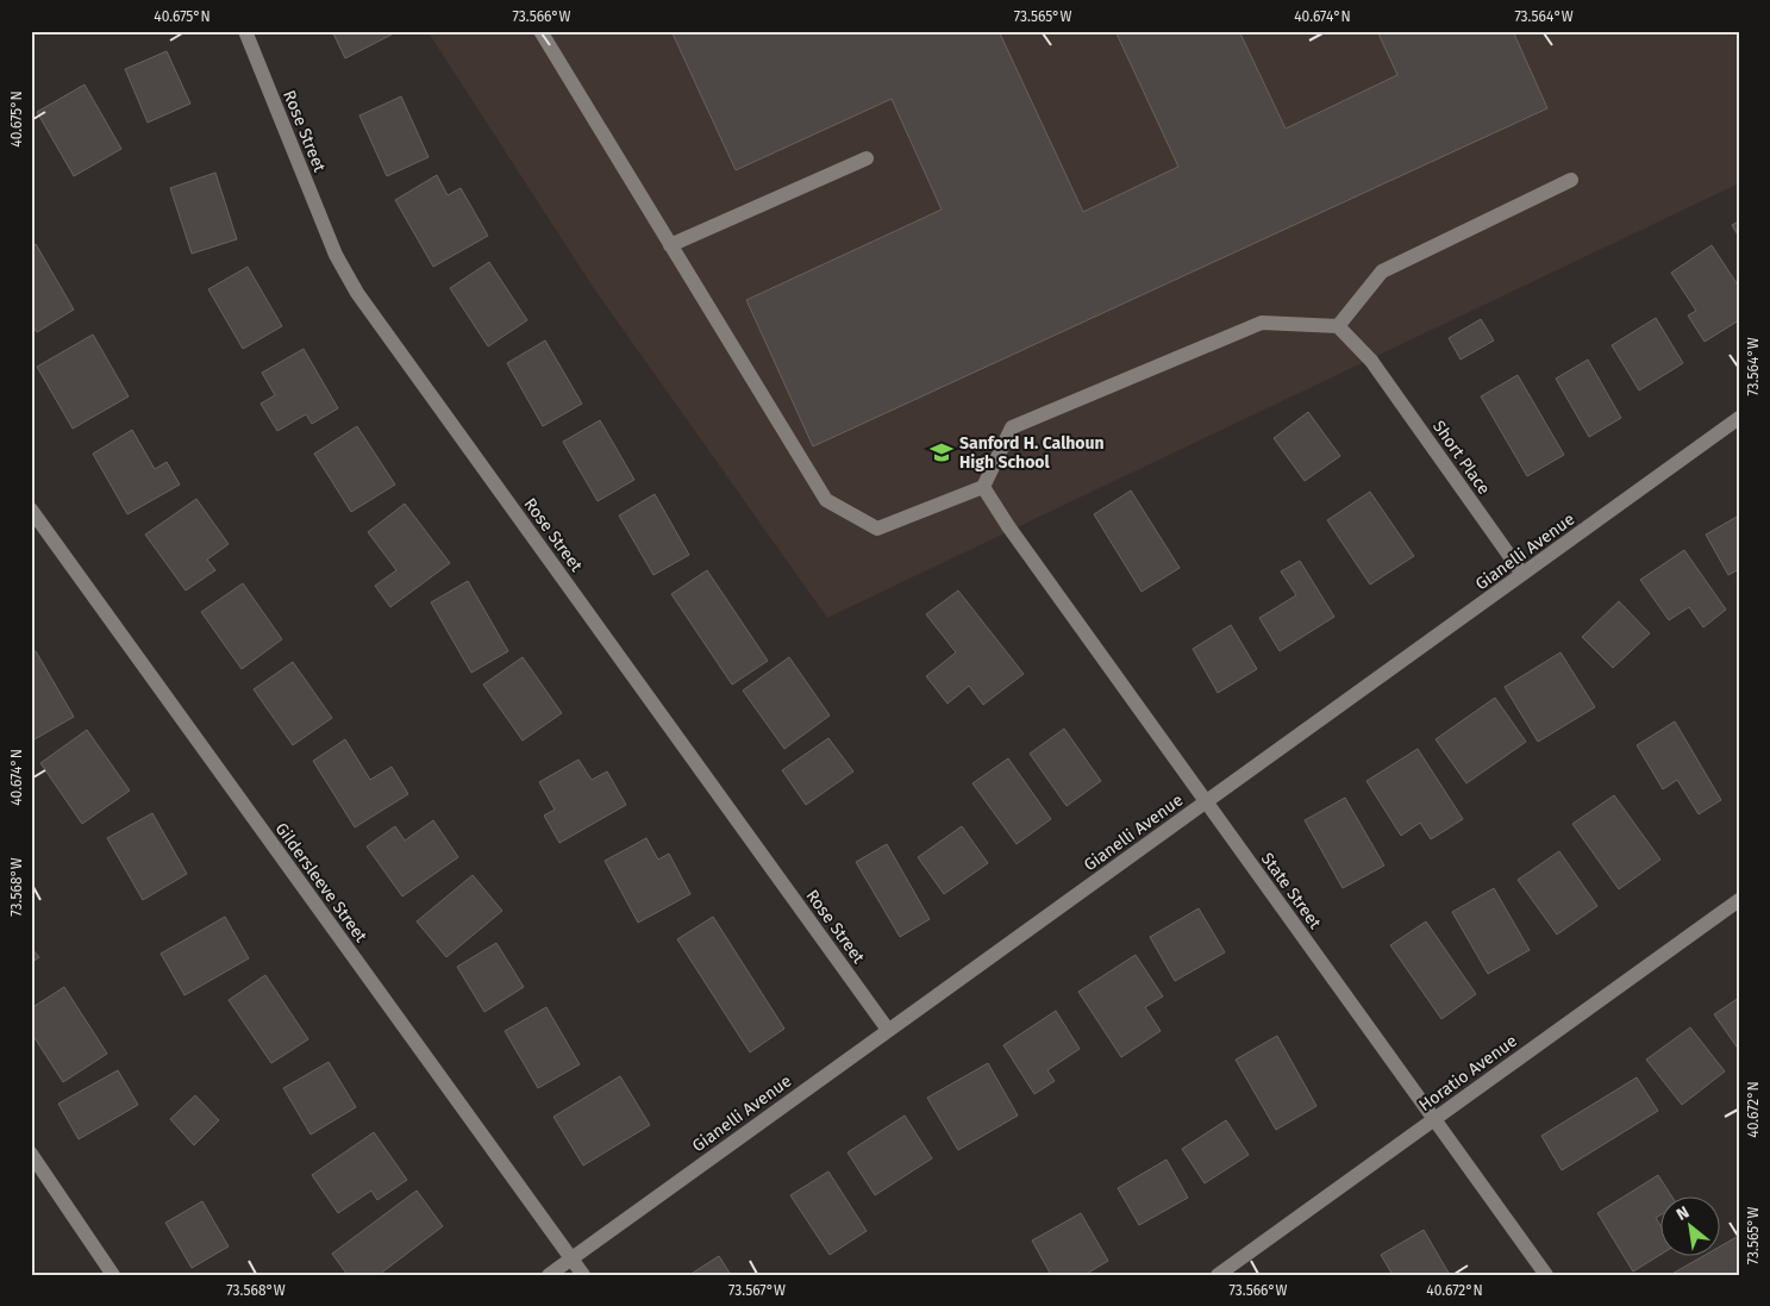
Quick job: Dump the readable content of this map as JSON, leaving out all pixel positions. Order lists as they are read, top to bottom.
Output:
{
  "streets": {
    "street": [
      "Rose Street",
      "Short Place",
      "Gianelli Avenue",
      "Gildersleeve Street",
      "State Street",
      "Horatio Avenue"
    ]
  },
  "crossings": [
    ["Rose Street", "Gianelli Avenue"],
    ["Short Place", "Gianelli Avenue"],
    ["Gianelli Avenue", "Gildersleeve Street"],
    ["Gianelli Avenue", "State Street"],
    ["State Street", "Horatio Avenue"]
  ],
  "places": {
    "school or university": ["Sanford H. Calhoun High School"]
  },
  "north": "top left",
  "coordinates": [
    "40.675°N",
    "73.566°W",
    "73.565°W",
    "40.674°N",
    "73.564°W",
    "73.568°W",
    "40.672°N",
    "73.567°W"
  ]
}
